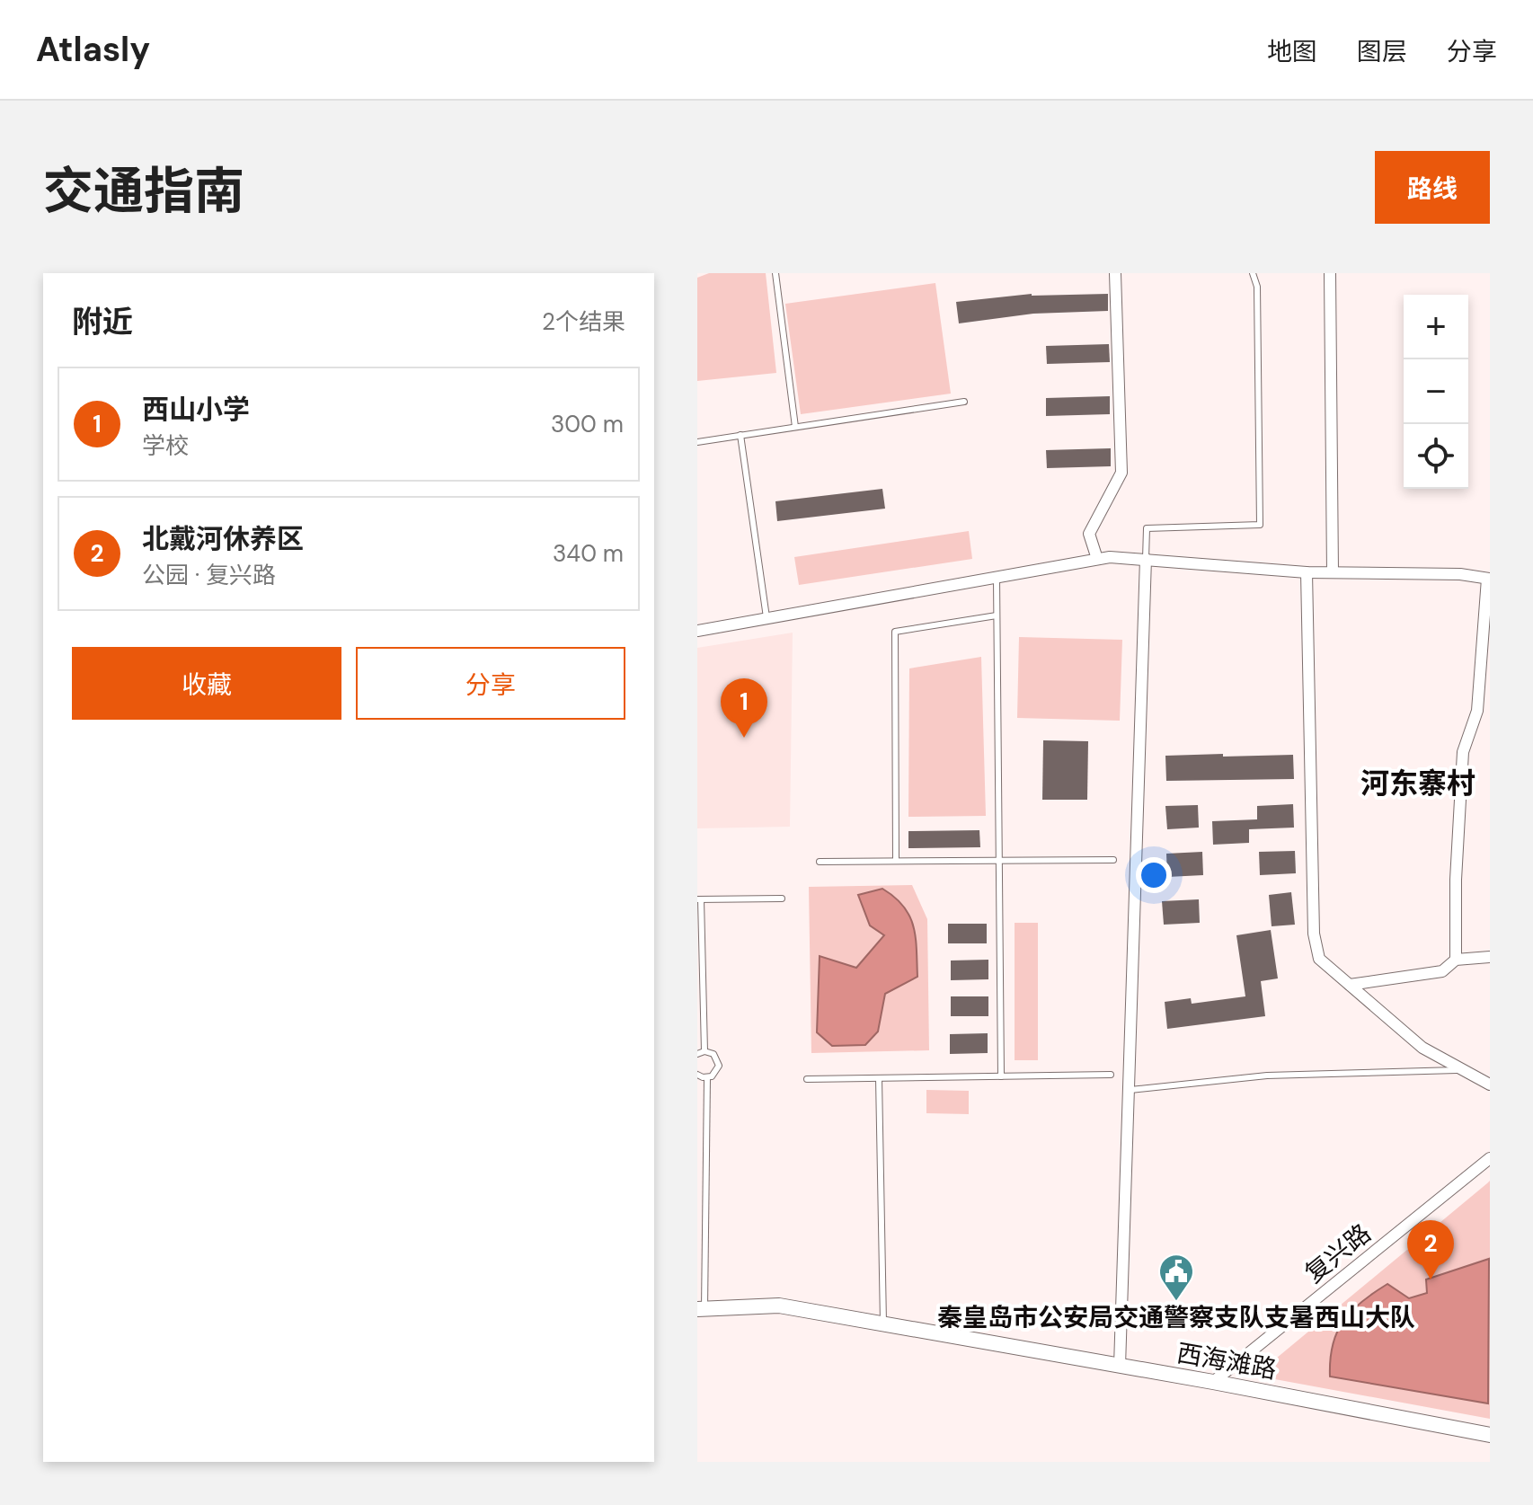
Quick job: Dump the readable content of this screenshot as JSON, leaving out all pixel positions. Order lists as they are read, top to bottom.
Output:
{
  "streets": {
    "main road": ["西海滩路"],
    "street": ["复兴路"]
  },
  "crossings": [
    ["复兴路", "西海滩路"]
  ],
  "districts": ["河东寨村"],
  "places": {
    "public building": ["秦皇岛市公安局交通警察支队支暑西山大队"]
  },
  "page": {
    "header": "Atlasly",
    "nav": ["地图", "图层", "分享"],
    "title": "交通指南",
    "buttons": [
      "路线",
      ["收藏", "分享"]
    ],
    "heading": ["附近", "2个结果"],
    "map_buttons": ["+", "−"],
    "list": [
      {
        "mark": "1",
        "name": "西山小学",
        "note": "学校",
        "value": "300 m"
      },
      {
        "mark": "2",
        "name": "北戴河休养区",
        "note": "公园 · 复兴路",
        "value": "340 m"
      }
    ],
    "pins": ["1", "2"]
  }
}
